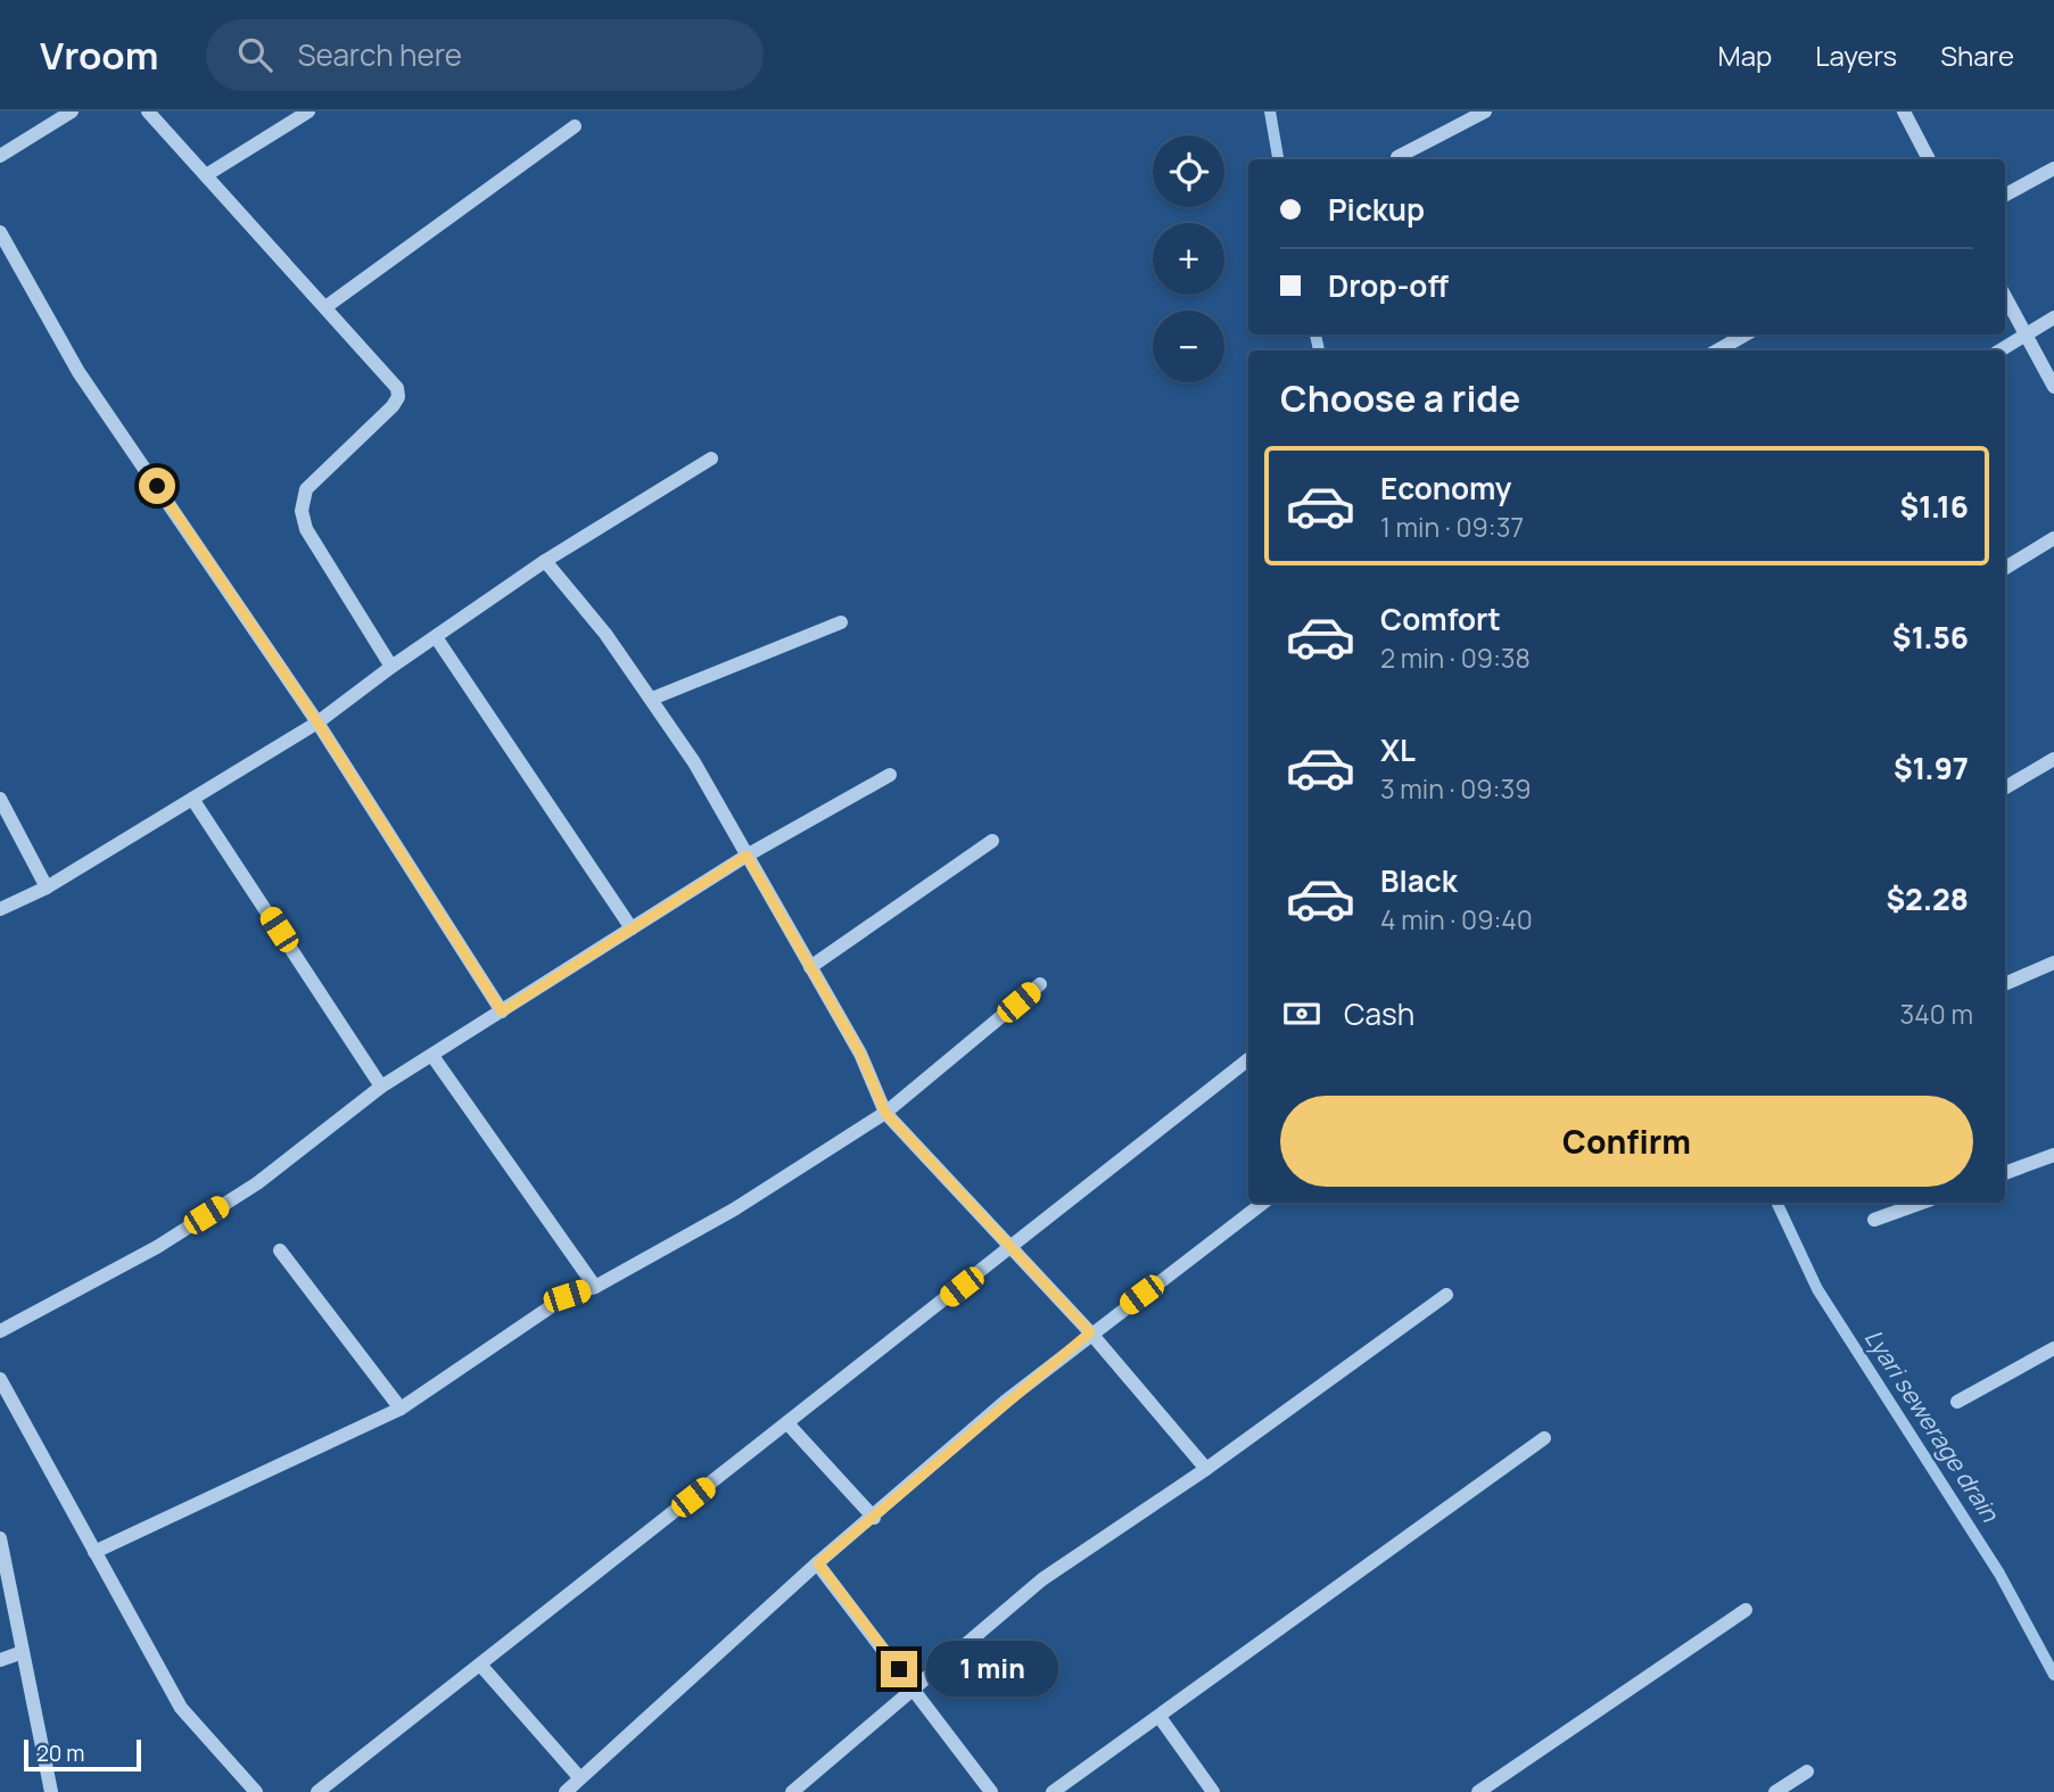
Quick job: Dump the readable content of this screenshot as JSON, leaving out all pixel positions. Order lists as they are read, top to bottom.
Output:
{
  "water": ["Lyari sewerage drain"],
  "scale_bar": "20 m",
  "page": {
    "header": "Vroom",
    "search": "Search here",
    "nav": ["Map", "Layers", "Share"],
    "map_buttons": ["+", "−"],
    "banner": ["Pickup", "Drop-off"],
    "heading": "Choose a ride",
    "list": [
      {
        "name": "Economy",
        "note": "1 min · 09:37",
        "value": "$1.16"
      },
      {
        "name": "Comfort",
        "note": "2 min · 09:38",
        "value": "$1.56"
      },
      {
        "name": "XL",
        "note": "3 min · 09:39",
        "value": "$1.97"
      },
      {
        "name": "Black",
        "note": "4 min · 09:40",
        "value": "$2.28"
      }
    ],
    "pay": ["Cash", "340 m"],
    "buttons": "Confirm",
    "bubble": "1 min",
    "scale": "20 m"
  }
}
